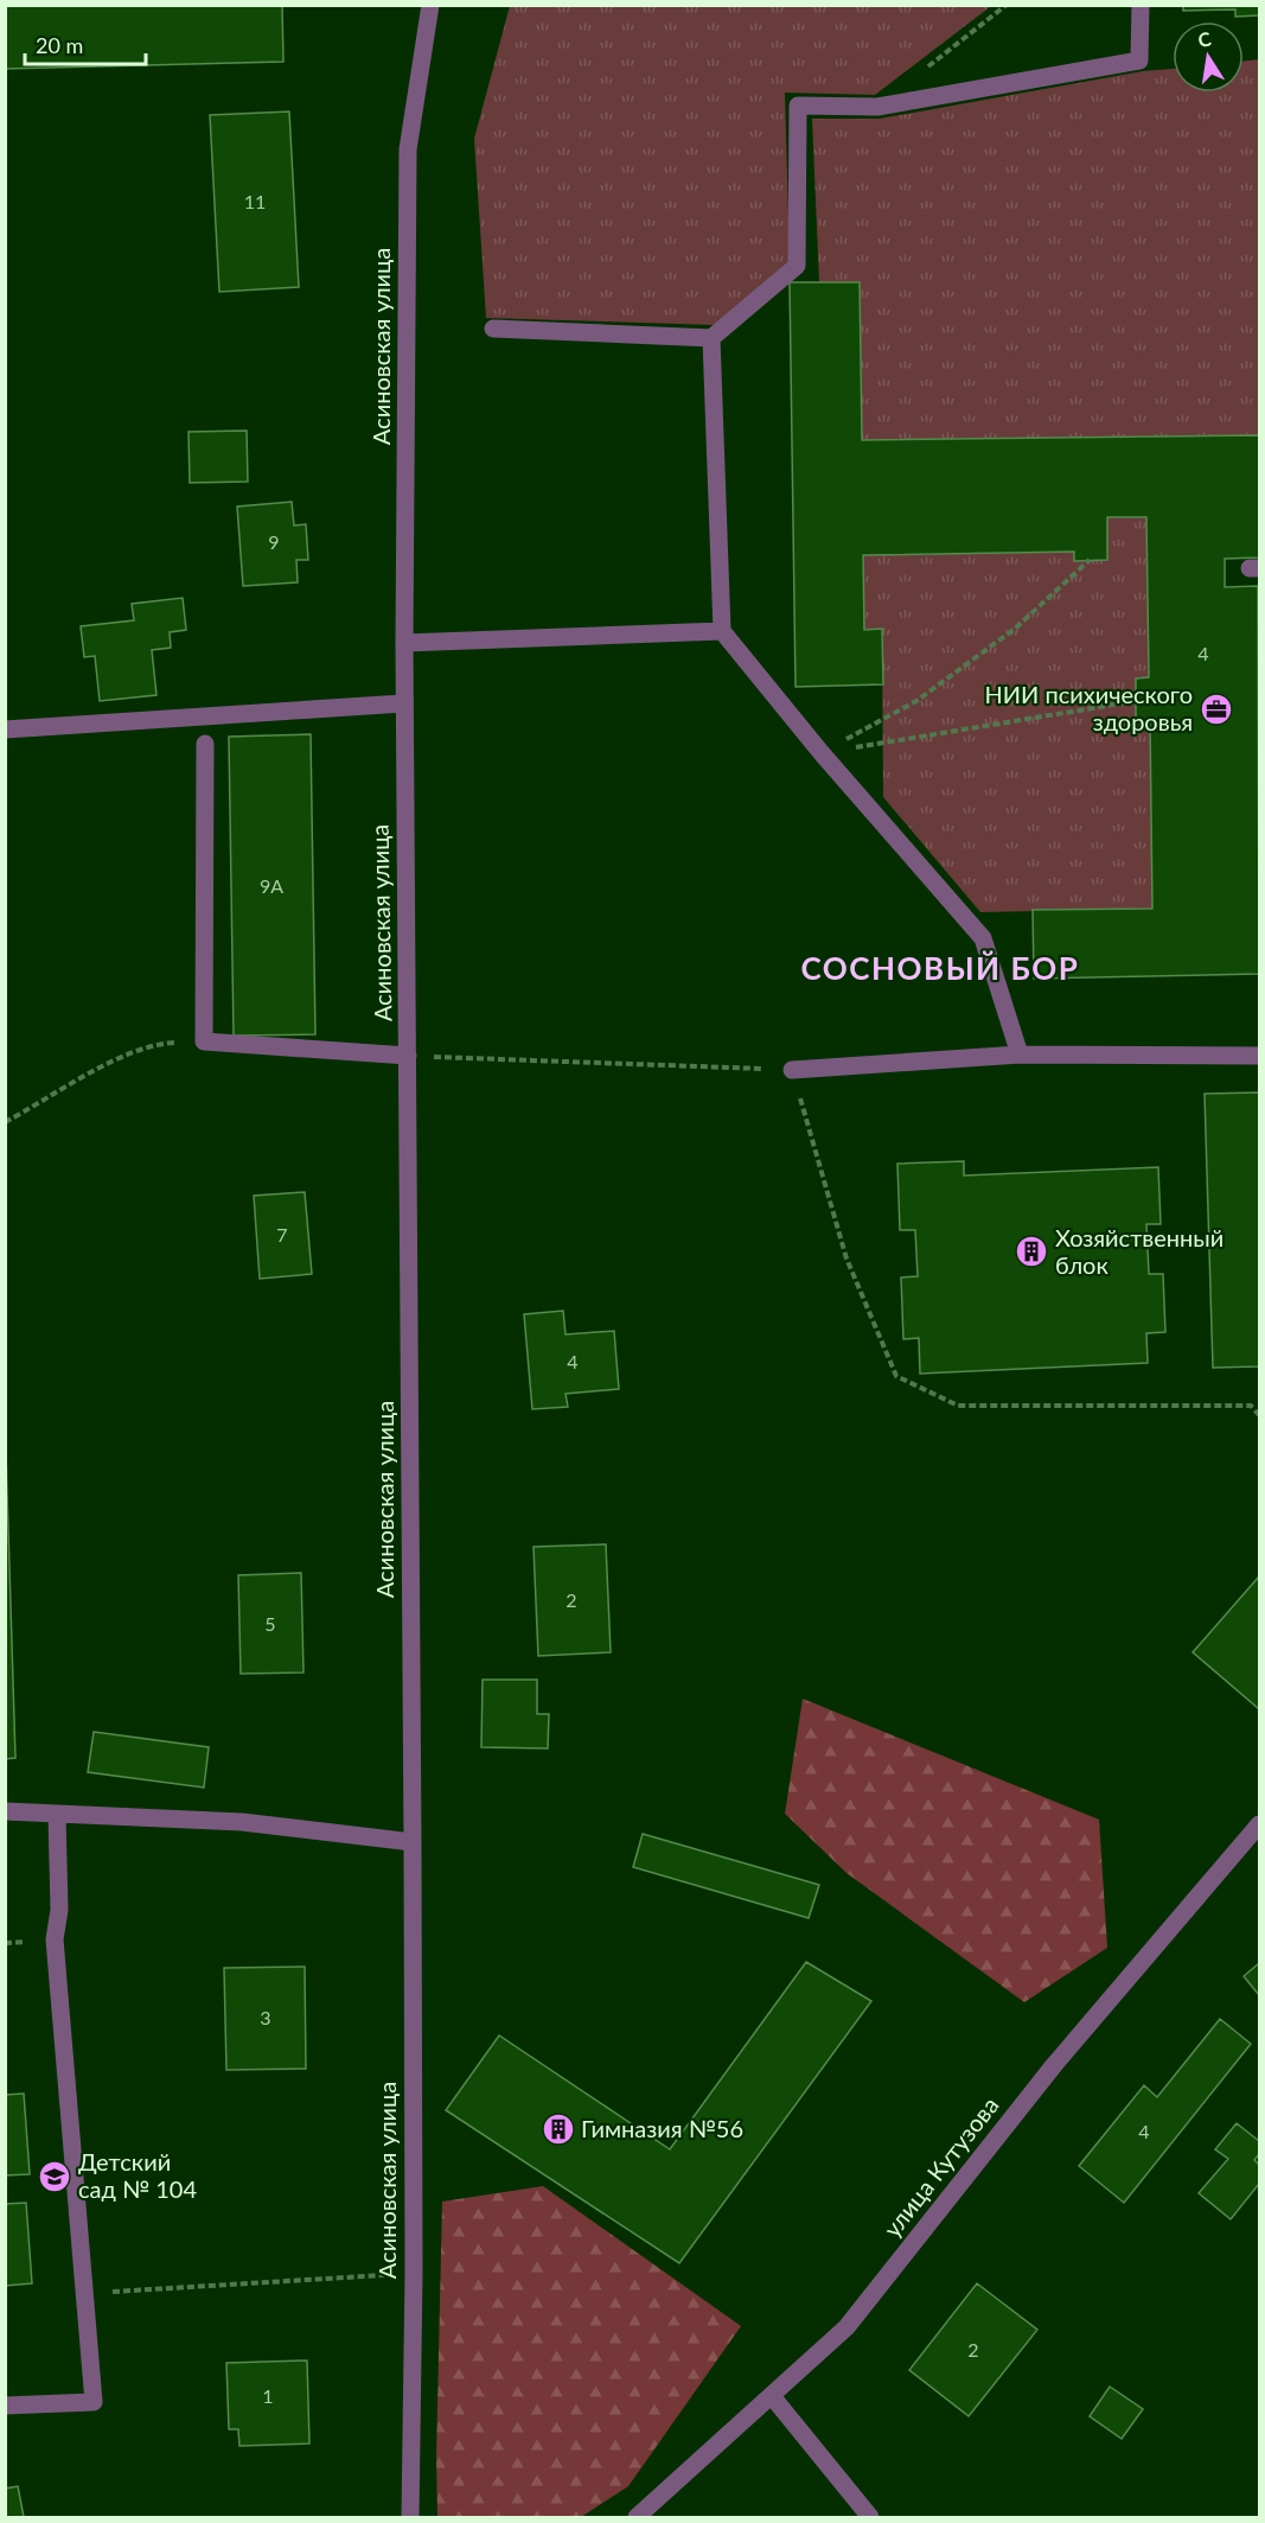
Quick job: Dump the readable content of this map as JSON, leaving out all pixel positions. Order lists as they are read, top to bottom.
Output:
{
  "streets": {
    "street": ["Асиновская улица", "улица Кутузова"]
  },
  "districts": ["СОСНОВЫЙ БОР"],
  "places": {
    "office": ["НИИ психического здоровья"],
    "building": ["Хозяйственный блок", "Гимназия №56"],
    "school or university": ["Детский сад № 104"]
  },
  "house_numbers": [
    "11",
    "9",
    "4",
    "9А",
    "7",
    "4",
    "2",
    "5",
    "3",
    "4",
    "2",
    "1"
  ],
  "scale_bar": "20 m",
  "north": "top"
}
